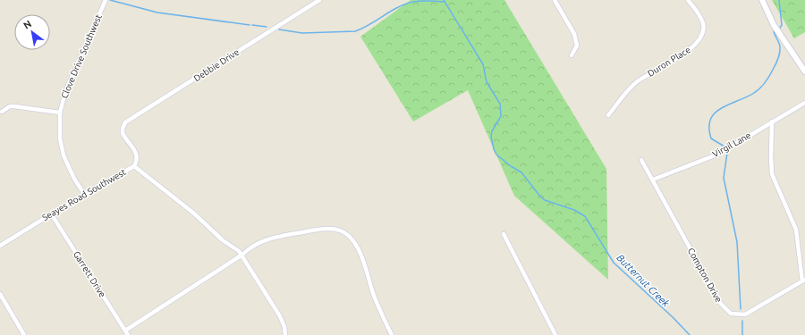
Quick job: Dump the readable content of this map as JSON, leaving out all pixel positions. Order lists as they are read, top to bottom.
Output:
{
  "streets": {
    "street": [
      "Clove Drive Southwest",
      "Duron Place",
      "Debbie Drive",
      "Virgil Lane",
      "Seayes Road Southwest",
      "Garrett Drive",
      "Compton Drive"
    ]
  },
  "crossings": [
    ["Clove Drive Southwest", "Seayes Road Southwest"],
    ["Debbie Drive", "Seayes Road Southwest"],
    ["Virgil Lane", "Compton Drive"],
    ["Seayes Road Southwest", "Garrett Drive"]
  ],
  "water": ["Butternut Creek"],
  "north": "top left"
}
